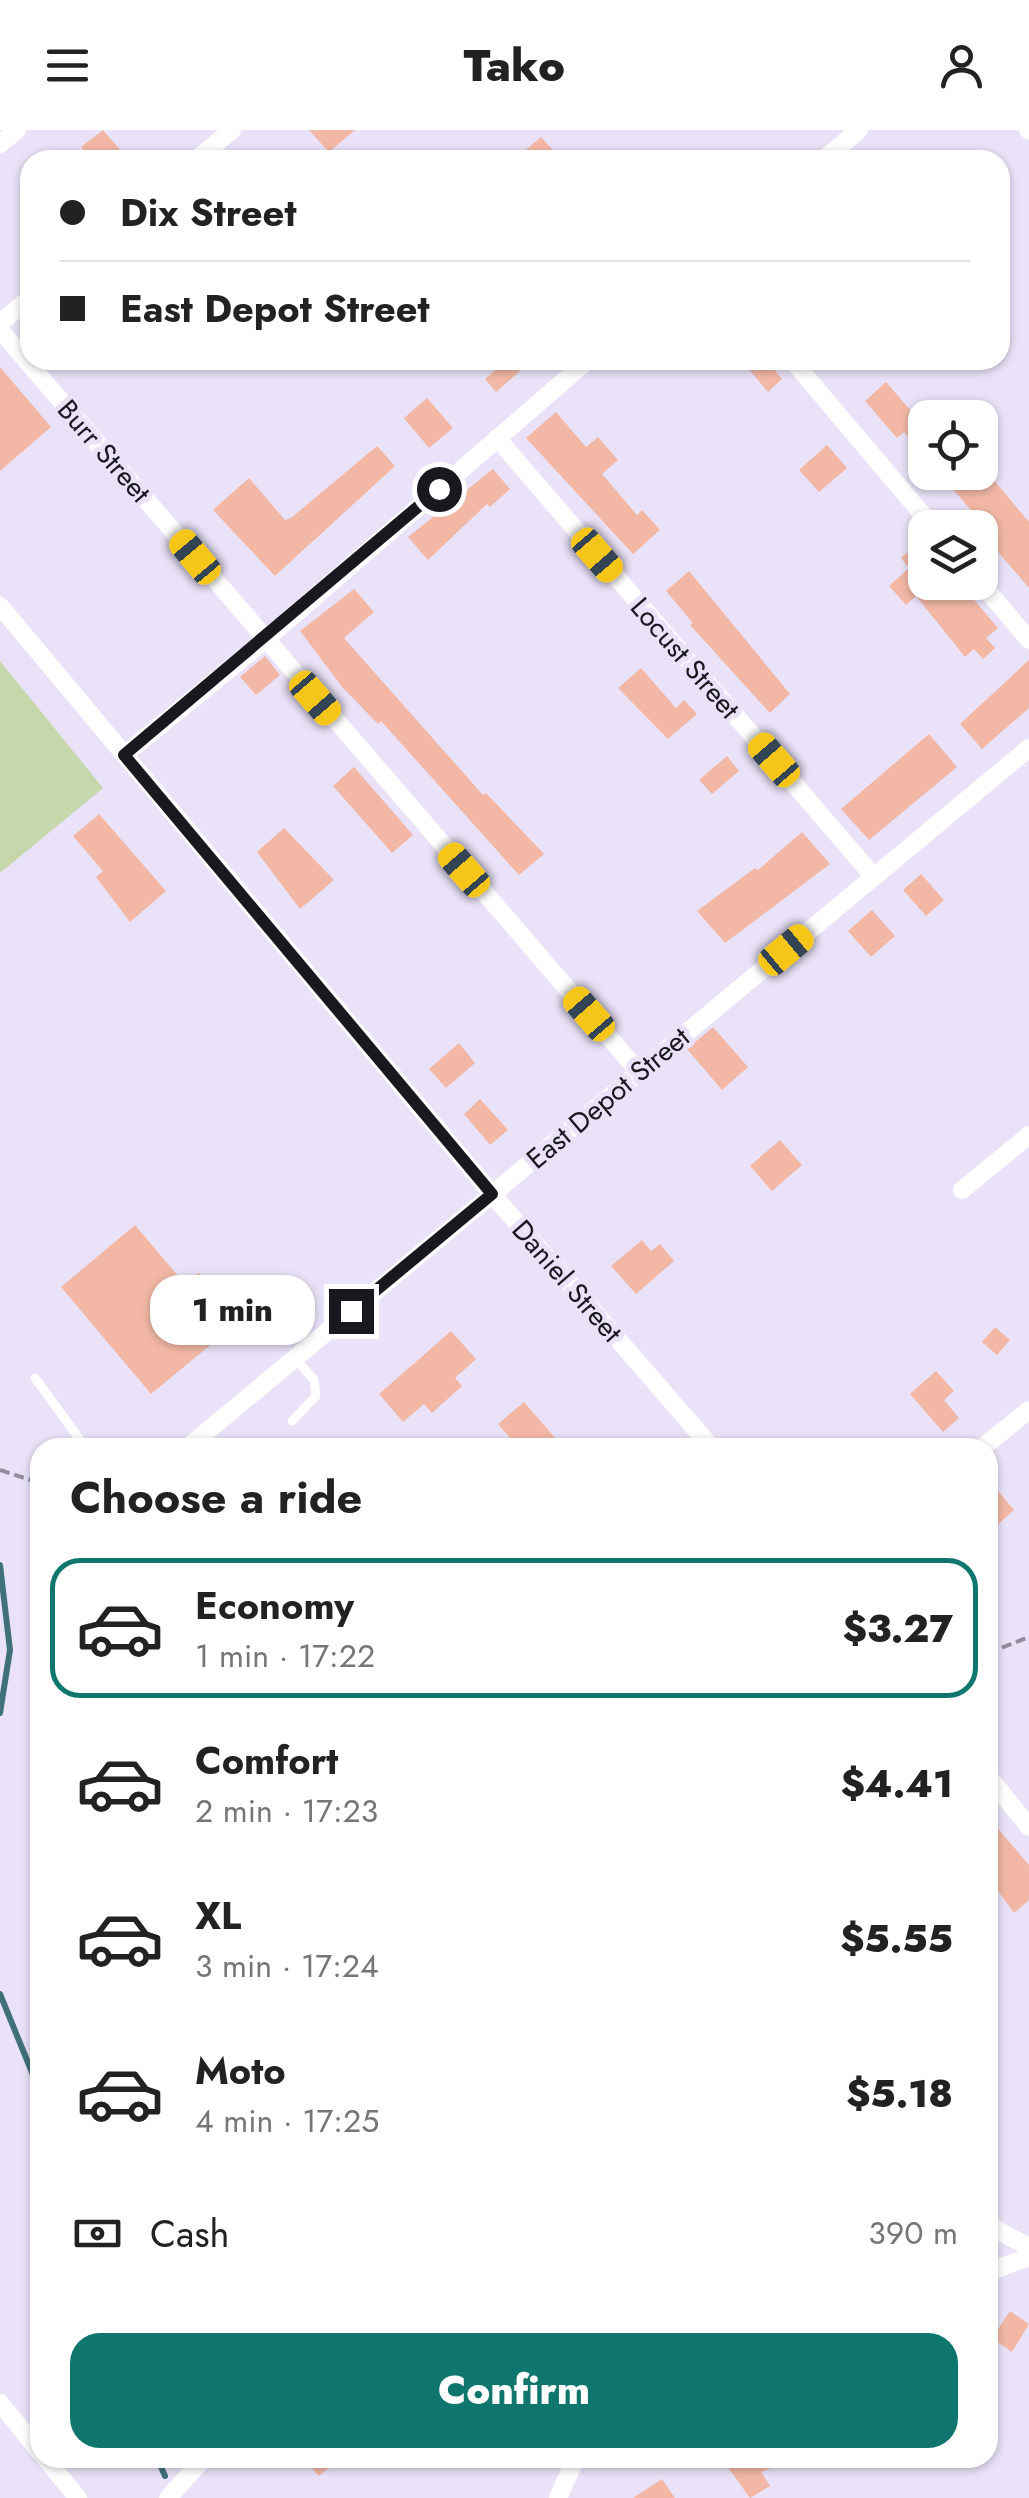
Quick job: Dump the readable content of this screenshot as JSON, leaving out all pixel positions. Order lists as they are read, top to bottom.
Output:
{
  "streets": {
    "street": [
      "Burr Street",
      "Locust Street",
      "East Depot Street",
      "Daniel Street"
    ]
  },
  "crossings": [
    ["Burr Street", "East Depot Street"],
    ["Locust Street", "East Depot Street"],
    ["East Depot Street", "Daniel Street"]
  ],
  "page": {
    "header": "Tako",
    "banner": ["Dix Street", "East Depot Street"],
    "bubble": "1 min",
    "heading": "Choose a ride",
    "list": [
      {
        "name": "Economy",
        "note": "1 min · 17:22",
        "value": "$3.27"
      },
      {
        "name": "Comfort",
        "note": "2 min · 17:23",
        "value": "$4.41"
      },
      {
        "name": "XL",
        "note": "3 min · 17:24",
        "value": "$5.55"
      },
      {
        "name": "Moto",
        "note": "4 min · 17:25",
        "value": "$5.18"
      }
    ],
    "pay": ["Cash", "390 m"],
    "buttons": "Confirm"
  }
}
